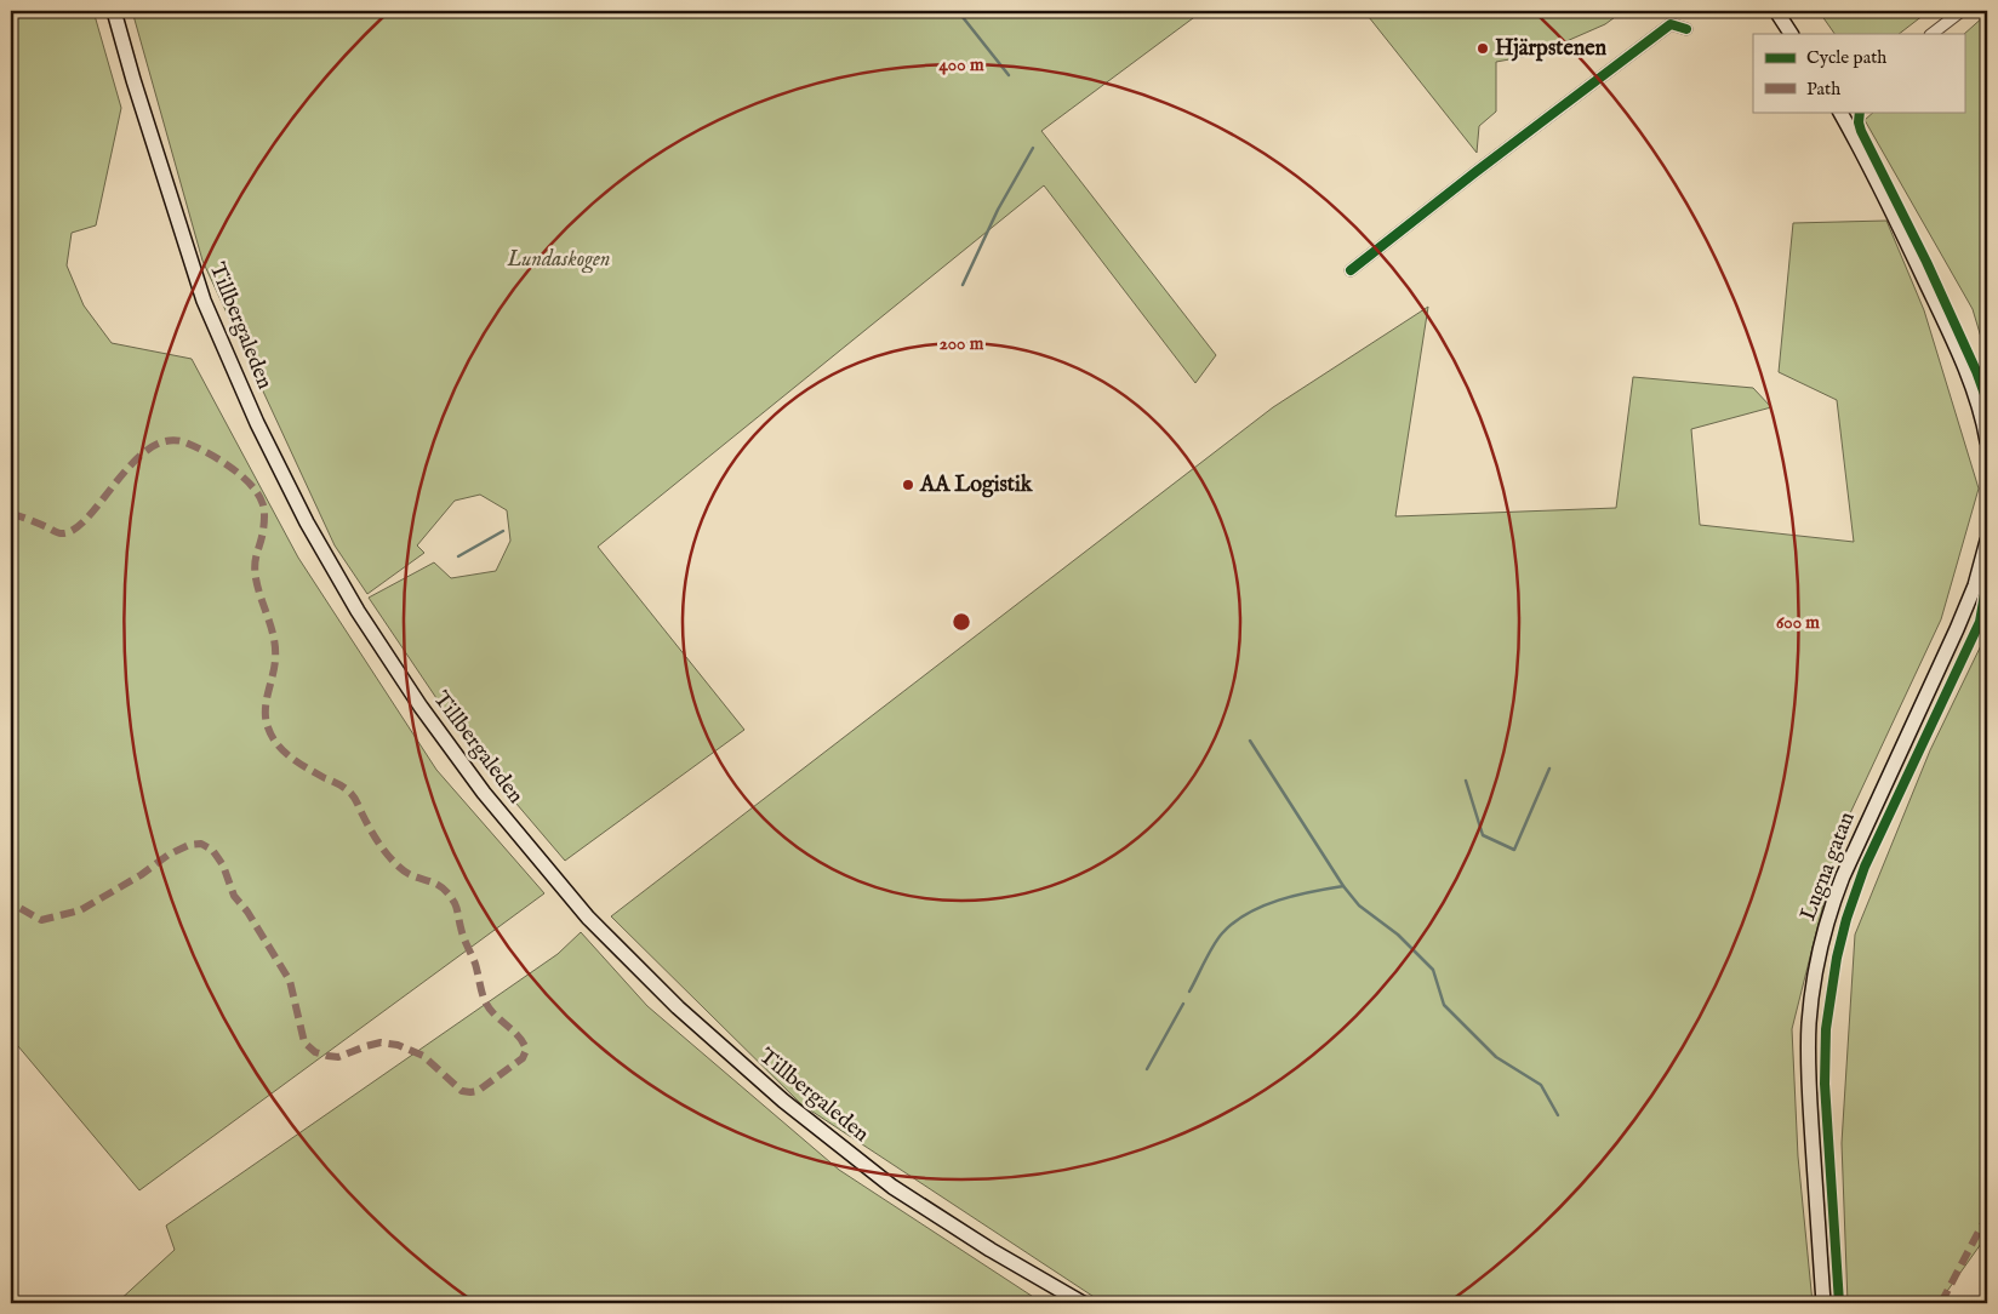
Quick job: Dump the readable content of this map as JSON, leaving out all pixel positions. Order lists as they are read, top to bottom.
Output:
{
  "streets": {
    "main road": ["Tillbergaleden", "Lugna gatan"]
  },
  "parks": ["Lundaskogen"],
  "places": ["Hjärpstenen", "AA Logistik"],
  "legend": ["Cycle path", "Path"],
  "rings": ["400 m", "200 m", "600 m"]
}
